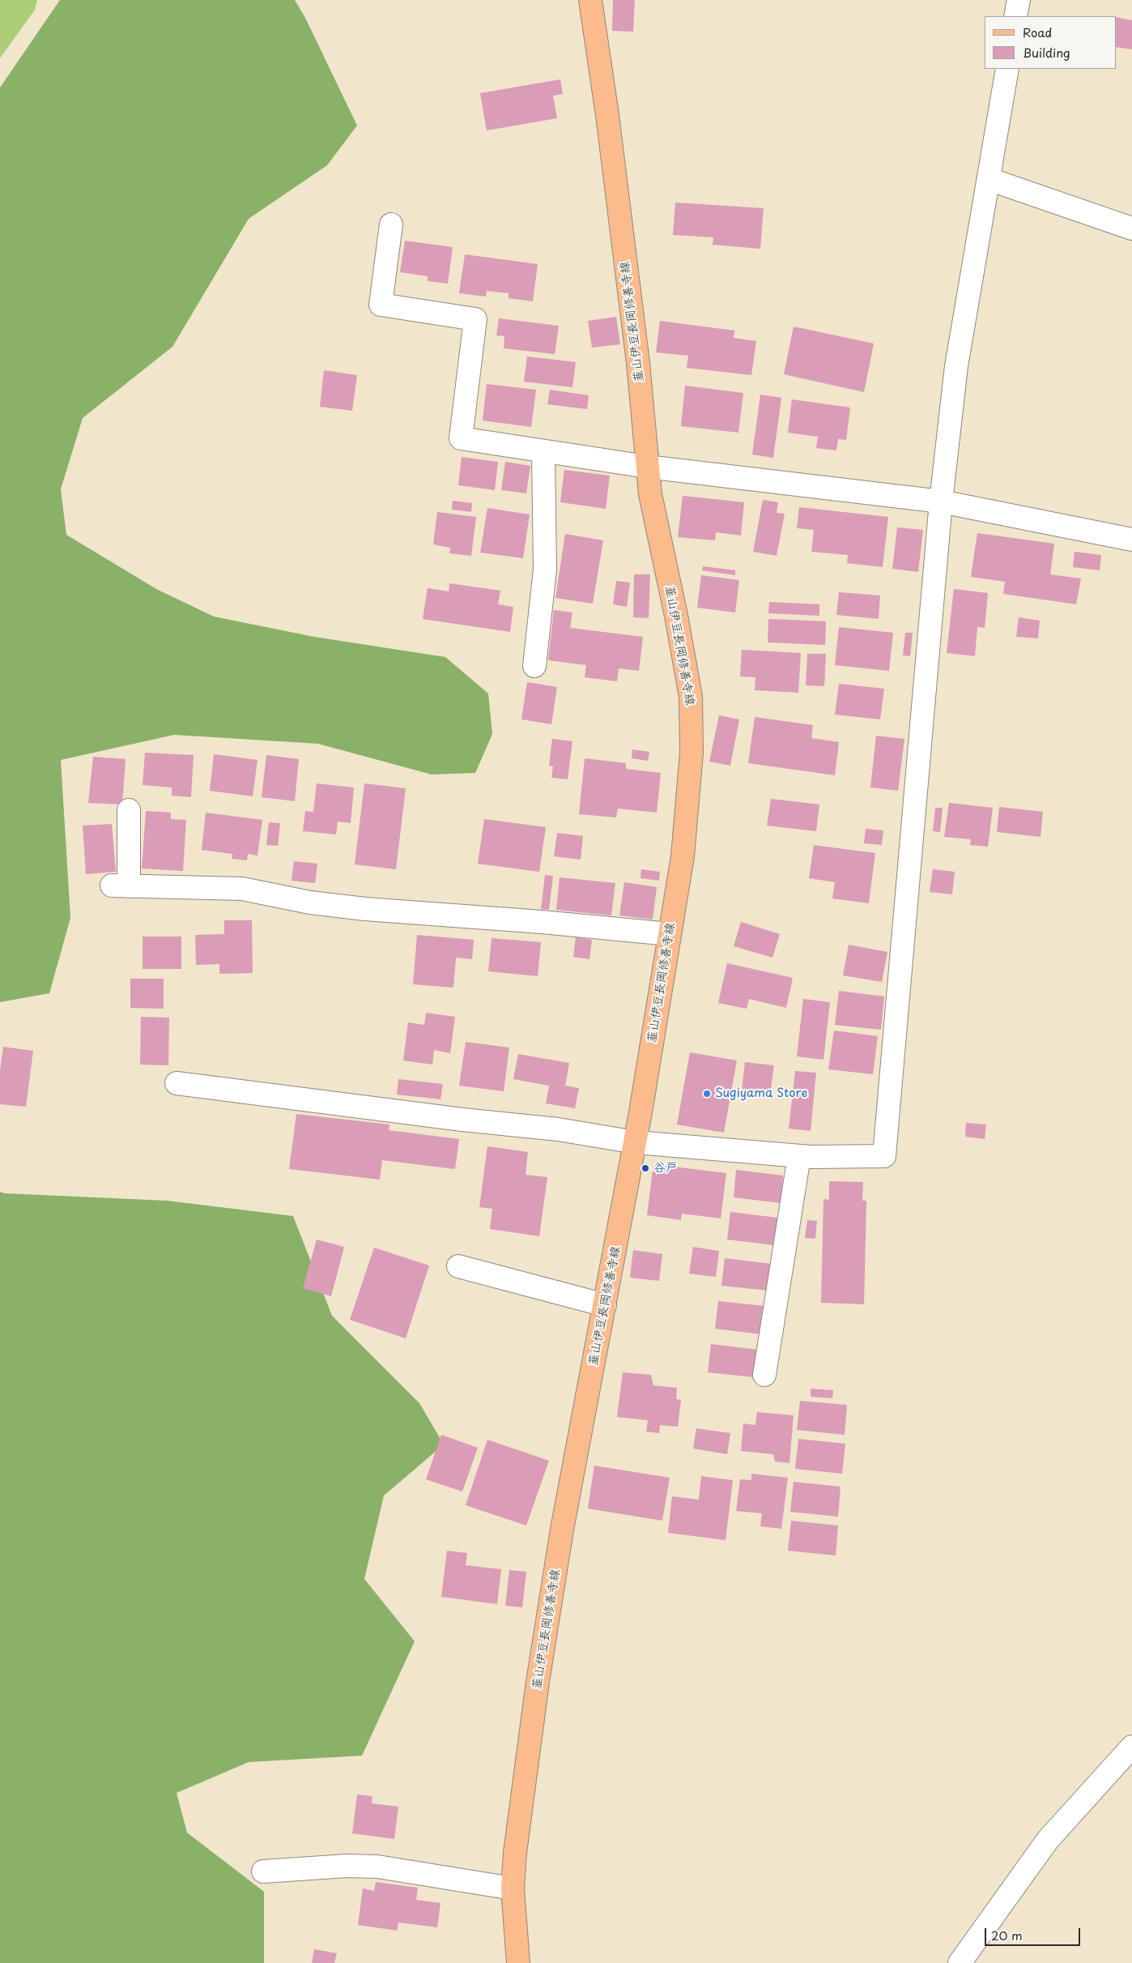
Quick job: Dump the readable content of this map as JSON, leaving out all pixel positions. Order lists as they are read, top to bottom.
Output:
{
  "streets": {
    "main road": ["韮山伊豆長岡修善寺線"]
  },
  "places": ["Sugiyama Store", "谷戸"],
  "legend": ["Road", "Building"],
  "scale_bar": "20 m"
}
